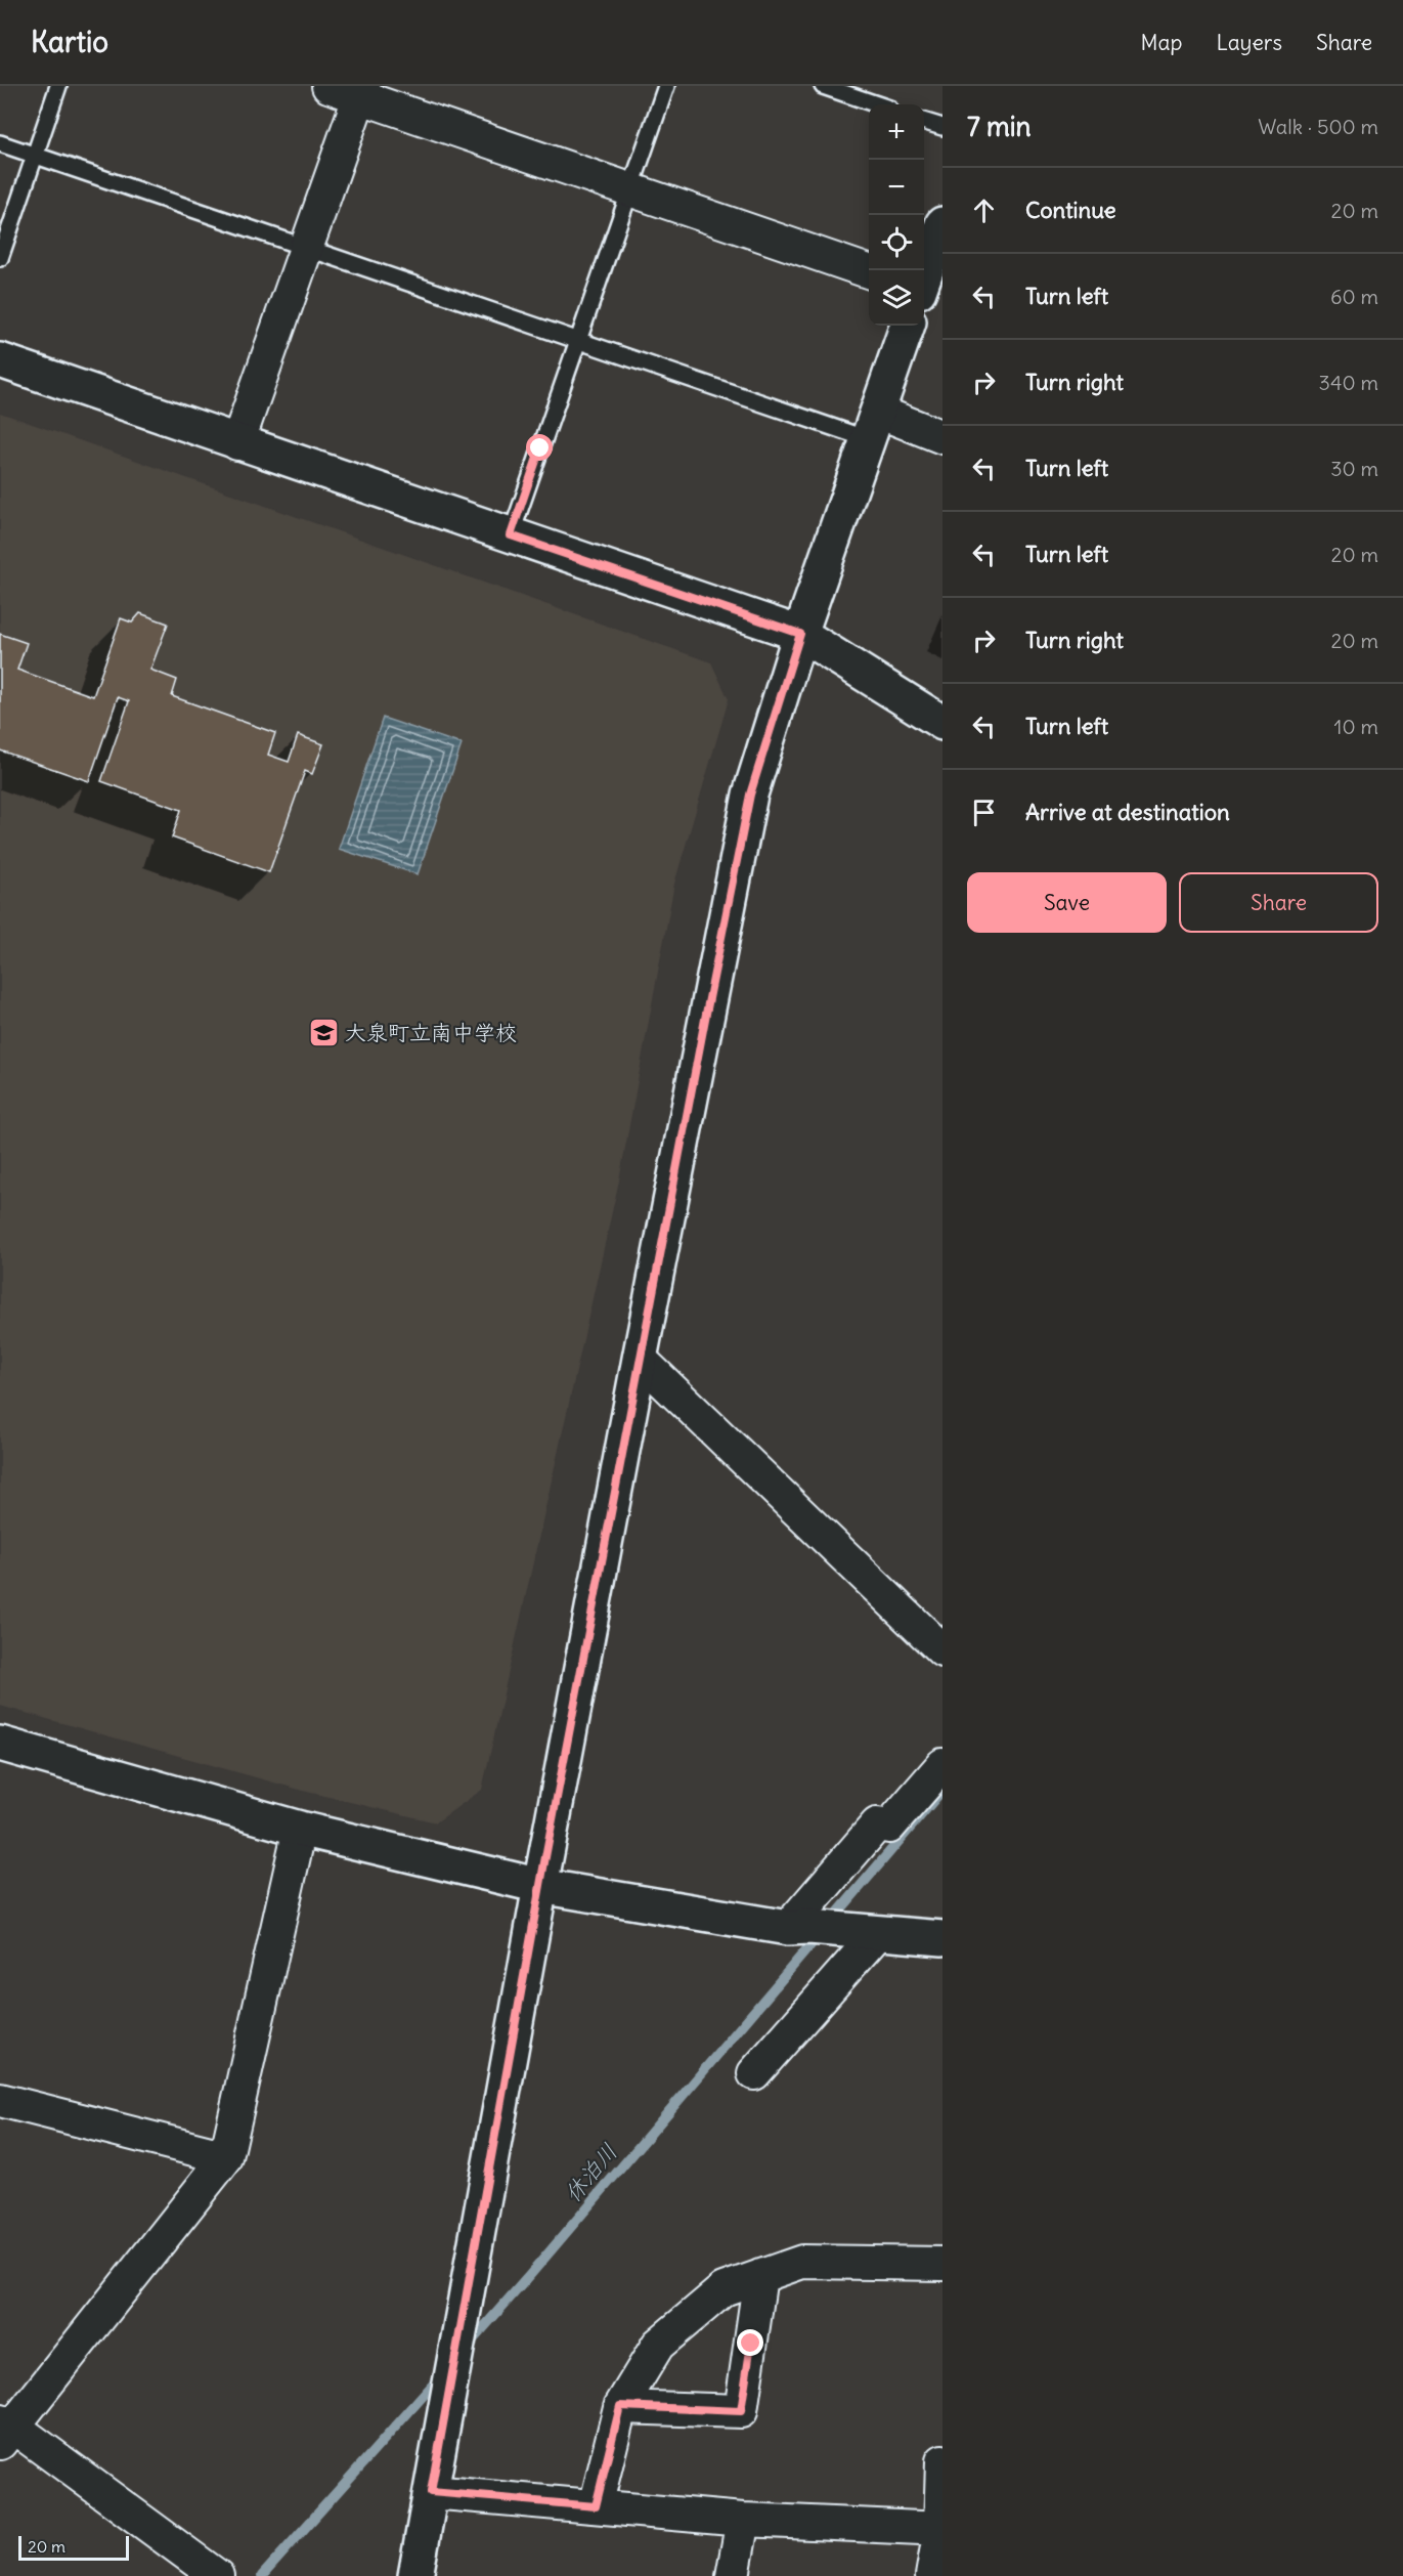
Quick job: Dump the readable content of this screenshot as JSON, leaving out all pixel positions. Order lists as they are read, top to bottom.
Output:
{
  "water": ["休泊川"],
  "places": {
    "school or university": ["大泉町立南中学校"]
  },
  "scale_bar": "20 m",
  "page": {
    "header": "Kartio",
    "nav": ["Map", "Layers", "Share"],
    "heading": ["7 min", "Walk · 500 m"],
    "map_buttons": ["+", "−"],
    "list": [
      ["Continue", "20 m"],
      ["Turn left", "60 m"],
      ["Turn right", "340 m"],
      ["Turn left", "30 m"],
      ["Turn left", "20 m"],
      ["Turn right", "20 m"],
      ["Turn left", "10 m"],
      "Arrive at destination"
    ],
    "buttons": ["Save", "Share"],
    "scale": "20 m"
  }
}
